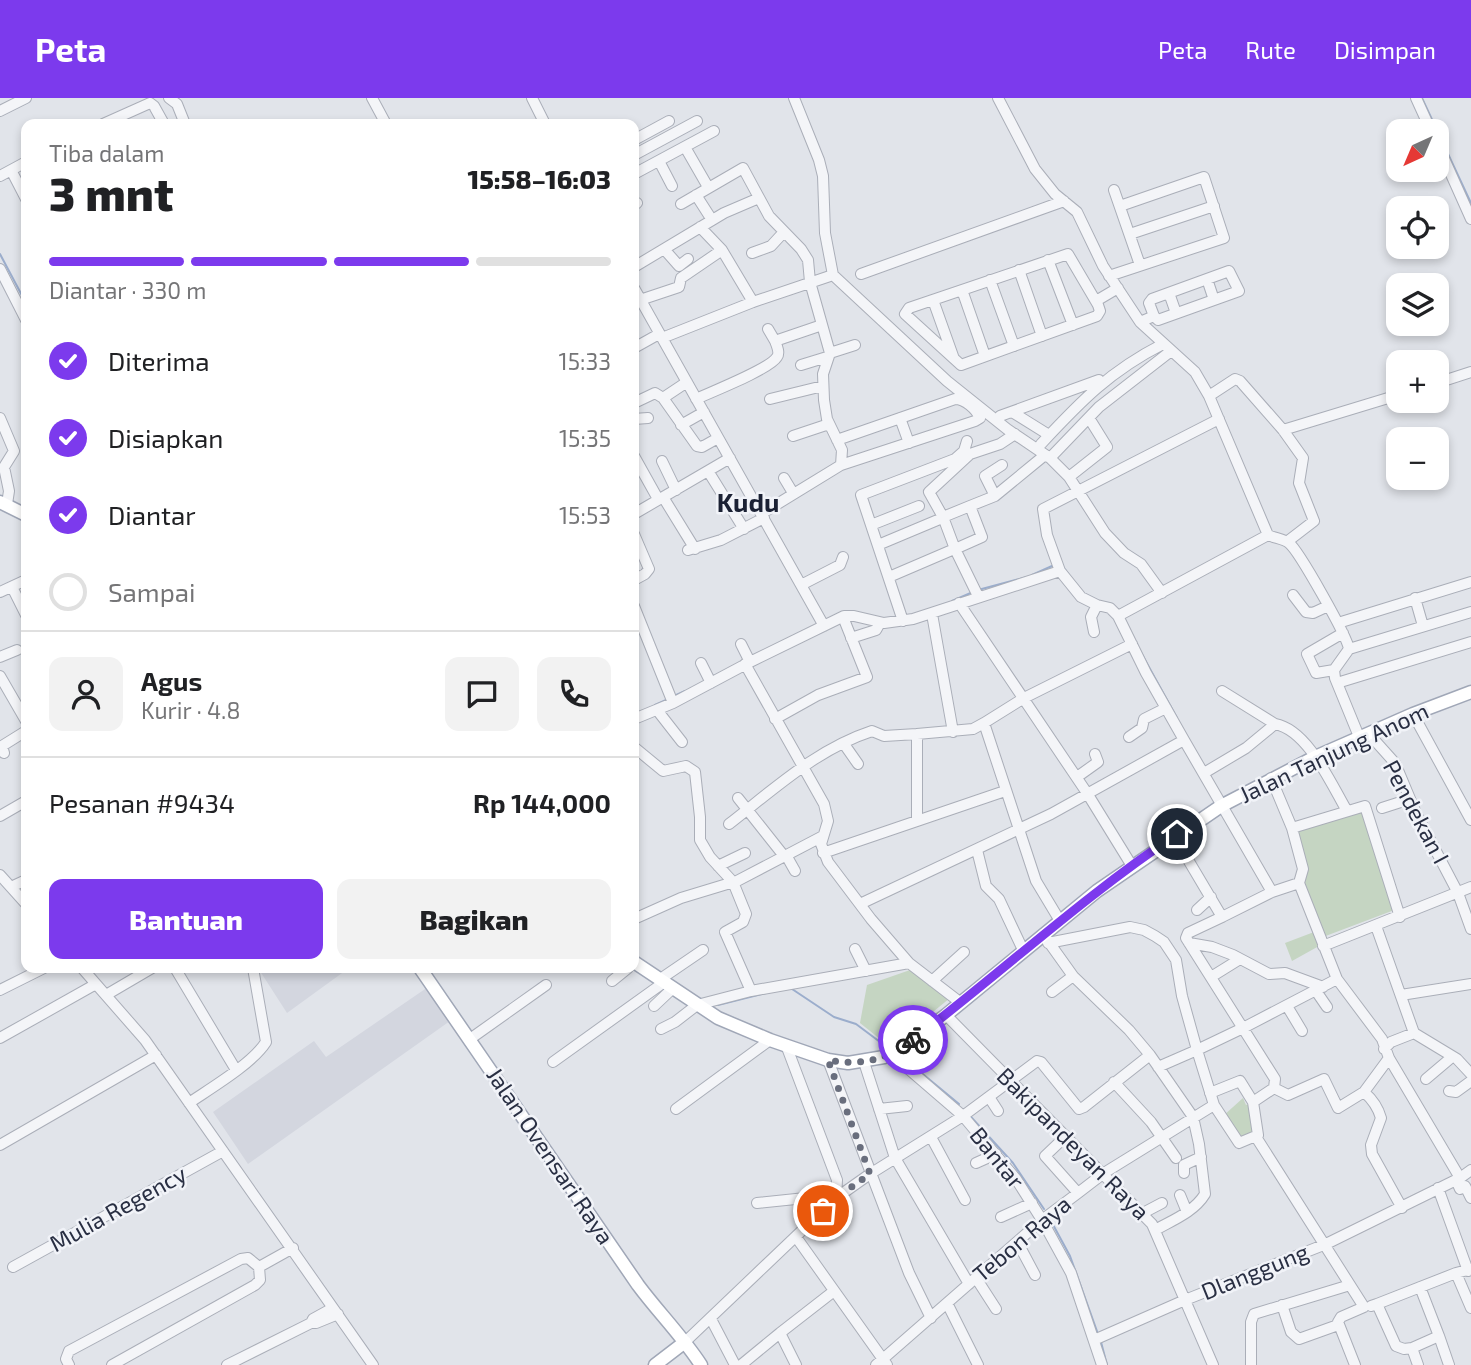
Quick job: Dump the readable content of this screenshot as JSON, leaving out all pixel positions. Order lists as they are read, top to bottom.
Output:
{
  "streets": {
    "main road": ["Jalan Tanjung Anom", "Jalan Ovensari Raya"],
    "street": [
      "Pendekan I",
      "Bakipandeyan Raya",
      "Bantar",
      "Mulia Regency",
      "Tebon Raya",
      "Dlanggung"
    ]
  },
  "crossings": [
    ["Jalan Tanjung Anom", "Pendekan I"],
    ["Jalan Tanjung Anom", "Bakipandeyan Raya"],
    ["Jalan Tanjung Anom", "Bantar"],
    ["Bakipandeyan Raya", "Tebon Raya"],
    ["Bakipandeyan Raya", "Dlanggung"],
    ["Bantar", "Tebon Raya"],
    ["Bantar", "Dlanggung"]
  ],
  "districts": ["Kudu"],
  "north": "bottom left",
  "page": {
    "header": "Peta",
    "nav": ["Peta", "Rute", "Disimpan"],
    "map_buttons": ["+", "−"],
    "heading": ["3 mnt", "Tiba dalam", "15:58–16:03"],
    "panel": [
      "Agus",
      "Kurir · 4.8",
      "Pesanan #9434",
      "Rp 144,000"
    ],
    "bar": "Diantar · 330 m",
    "list": [
      ["Diterima", "15:33"],
      ["Disiapkan", "15:35"],
      ["Diantar", "15:53"],
      "Sampai"
    ],
    "buttons": ["Bantuan", "Bagikan"]
  }
}
